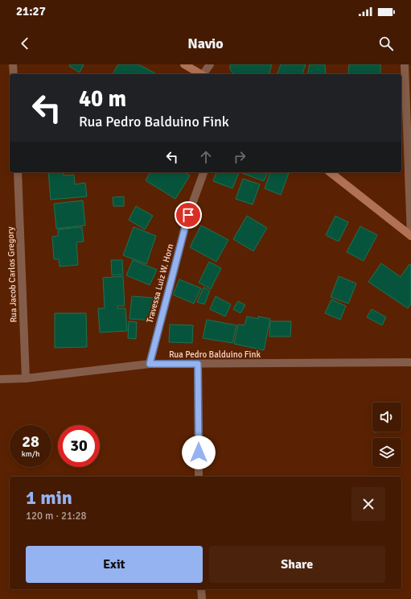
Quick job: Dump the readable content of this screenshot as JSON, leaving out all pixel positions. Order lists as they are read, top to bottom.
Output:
{
  "streets": {
    "street": ["Rua Jacob Carlos Gregory", "Travessa Luiz W. Horn", "Rua Pedro Balduino Fink"]
  },
  "crossings": [
    ["Rua Jacob Carlos Gregory", "Rua Pedro Balduino Fink"],
    ["Travessa Luiz W. Horn", "Rua Pedro Balduino Fink"]
  ],
  "page": {
    "status": "21:27",
    "header": "Navio",
    "turn": ["40 m", "Rua Pedro Balduino Fink"],
    "speed": "28 km/h",
    "limit": "30",
    "heading": ["1 min", "120 m · 21:28"],
    "buttons": ["Exit", "Share"]
  }
}
